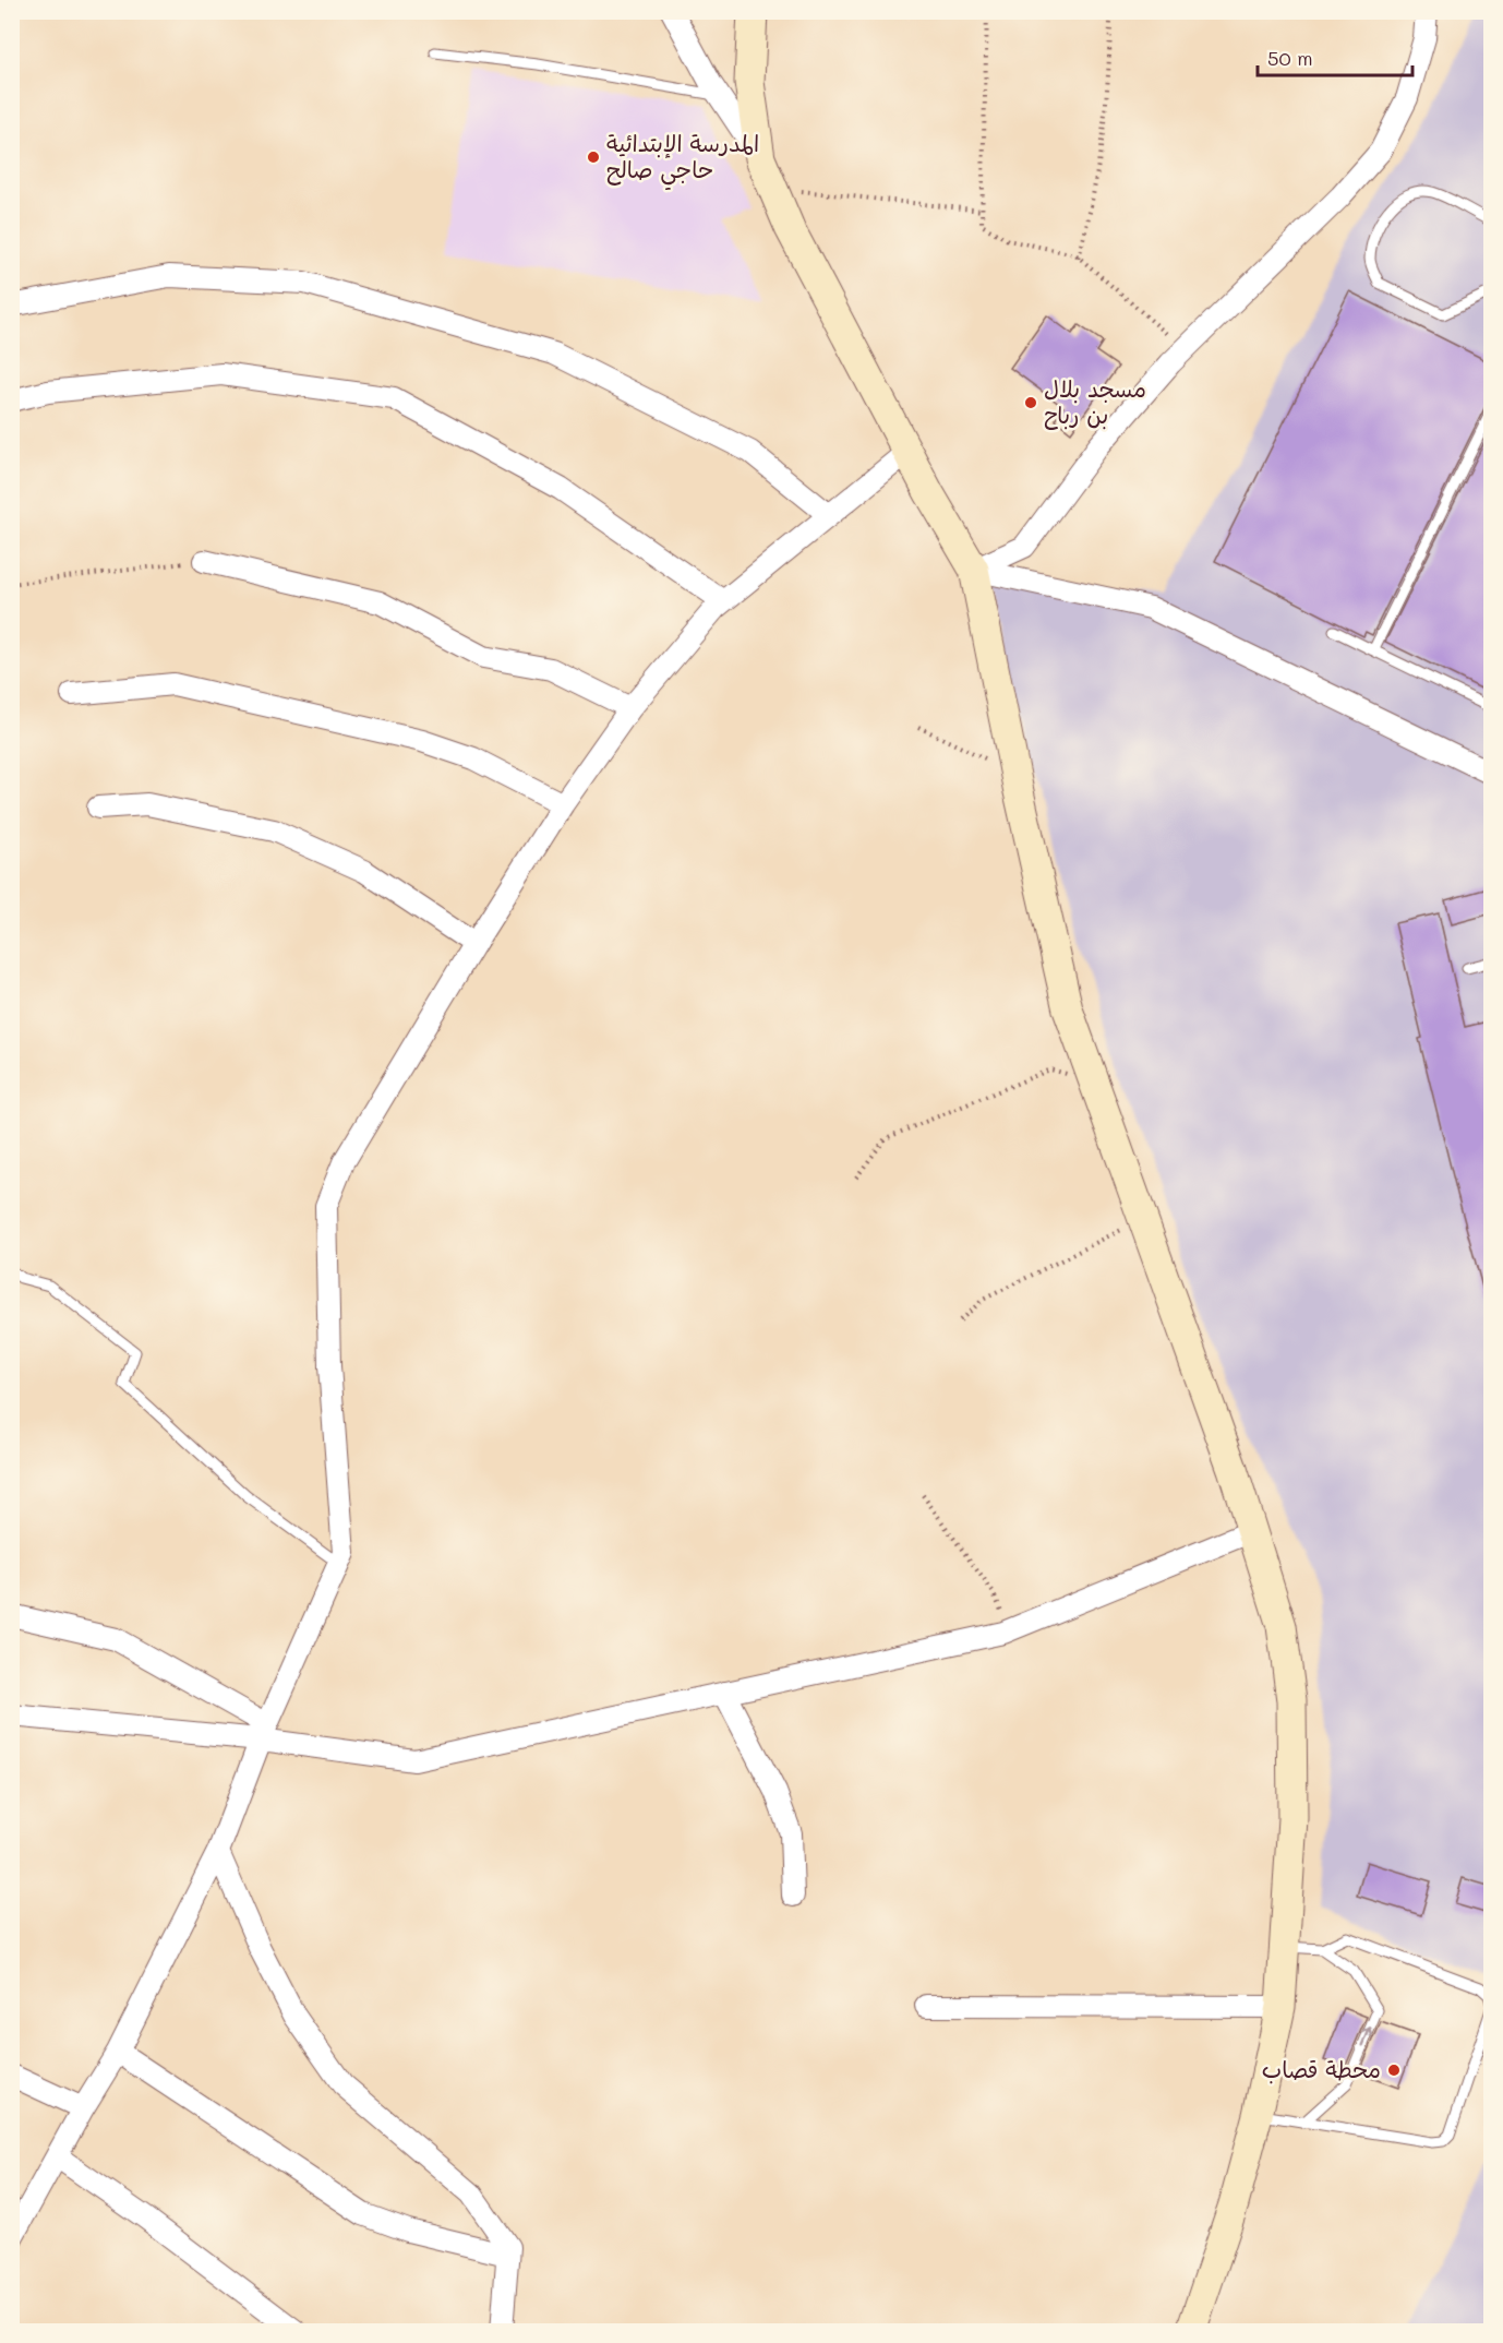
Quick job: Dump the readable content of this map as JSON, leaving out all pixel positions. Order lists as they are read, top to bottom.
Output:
{
  "places": ["المدرسة الإبتدائية حاجي صالح", "مسجد بلال بن رباح", "محطة قصاب"],
  "scale_bar": "50 m"
}
